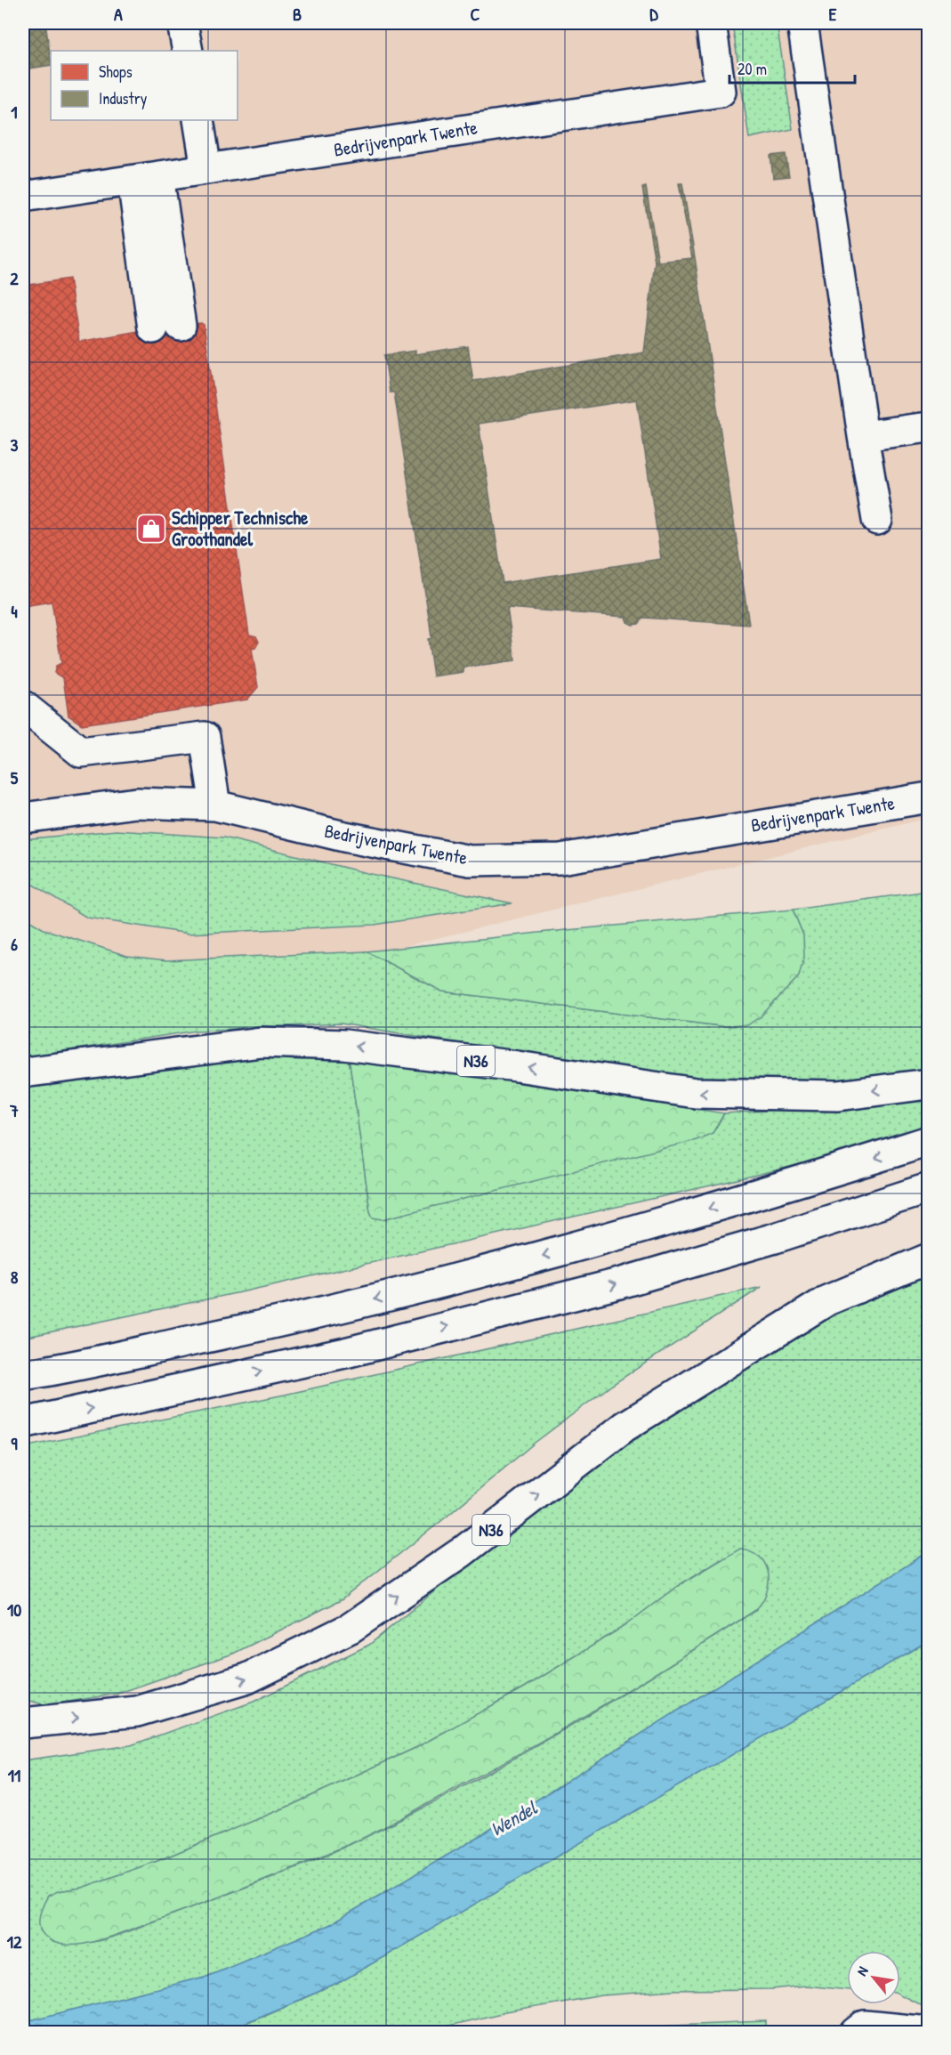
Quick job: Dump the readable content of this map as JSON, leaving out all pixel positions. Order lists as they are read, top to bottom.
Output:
{
  "streets": {
    "main road": ["Bedrijvenpark Twente", "N36"]
  },
  "water": ["Wendel"],
  "places": {
    "shop": ["Schipper Technische Groothandel"]
  },
  "legend": ["Shops", "Industry"],
  "scale_bar": "20 m",
  "north": "top left",
  "grid": {
    "columns": [
      "A",
      "B",
      "C",
      "D",
      "E"
    ],
    "rows": [
      "1",
      "2",
      "3",
      "4",
      "5",
      "6",
      "7",
      "8",
      "9",
      "10",
      "11",
      "12"
    ]
  }
}
